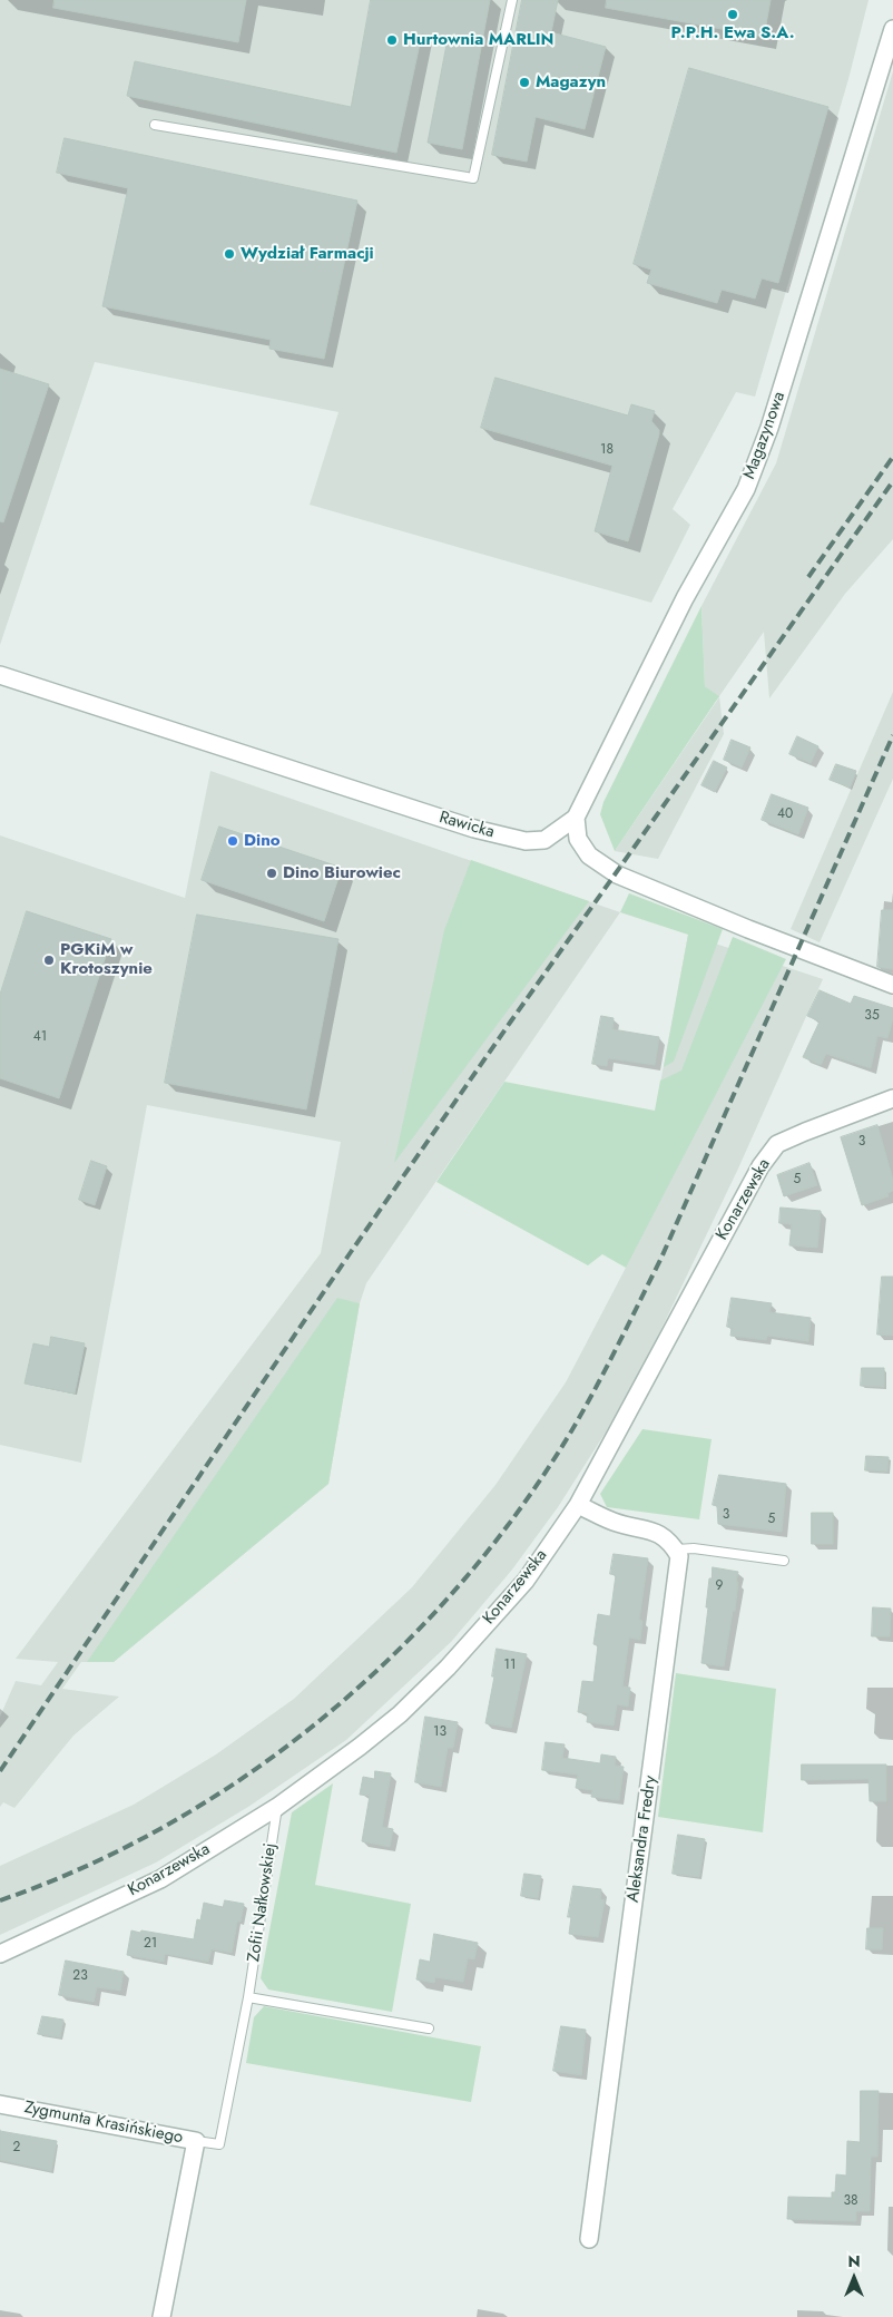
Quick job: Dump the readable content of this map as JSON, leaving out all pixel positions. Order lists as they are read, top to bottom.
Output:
{
  "streets": {
    "street": [
      "Magazynowa",
      "Rawicka",
      "Konarzewska",
      "Aleksandra Fredry",
      "Zygmunta Krasińskiego"
    ],
    "lane": ["Zofii Nałkowskiej"]
  },
  "crossings": [
    ["Magazynowa", "Rawicka"],
    ["Konarzewska", "Zofii Nałkowskiej"],
    ["Zofii Nałkowskiej", "Zygmunta Krasińskiego"]
  ],
  "places": [
    "P.P.H. Ewa S.A.",
    "Hurtownia MARLIN",
    "Magazyn",
    "Wydział Farmacji",
    "Dino",
    "Dino Biurowiec",
    "PGKiM w Krotoszynie"
  ],
  "house_numbers": [
    "18",
    "40",
    "35",
    "41",
    "3",
    "5",
    "3",
    "5",
    "9",
    "11",
    "13",
    "21",
    "23",
    "2",
    "38"
  ],
  "north": "top"
}
